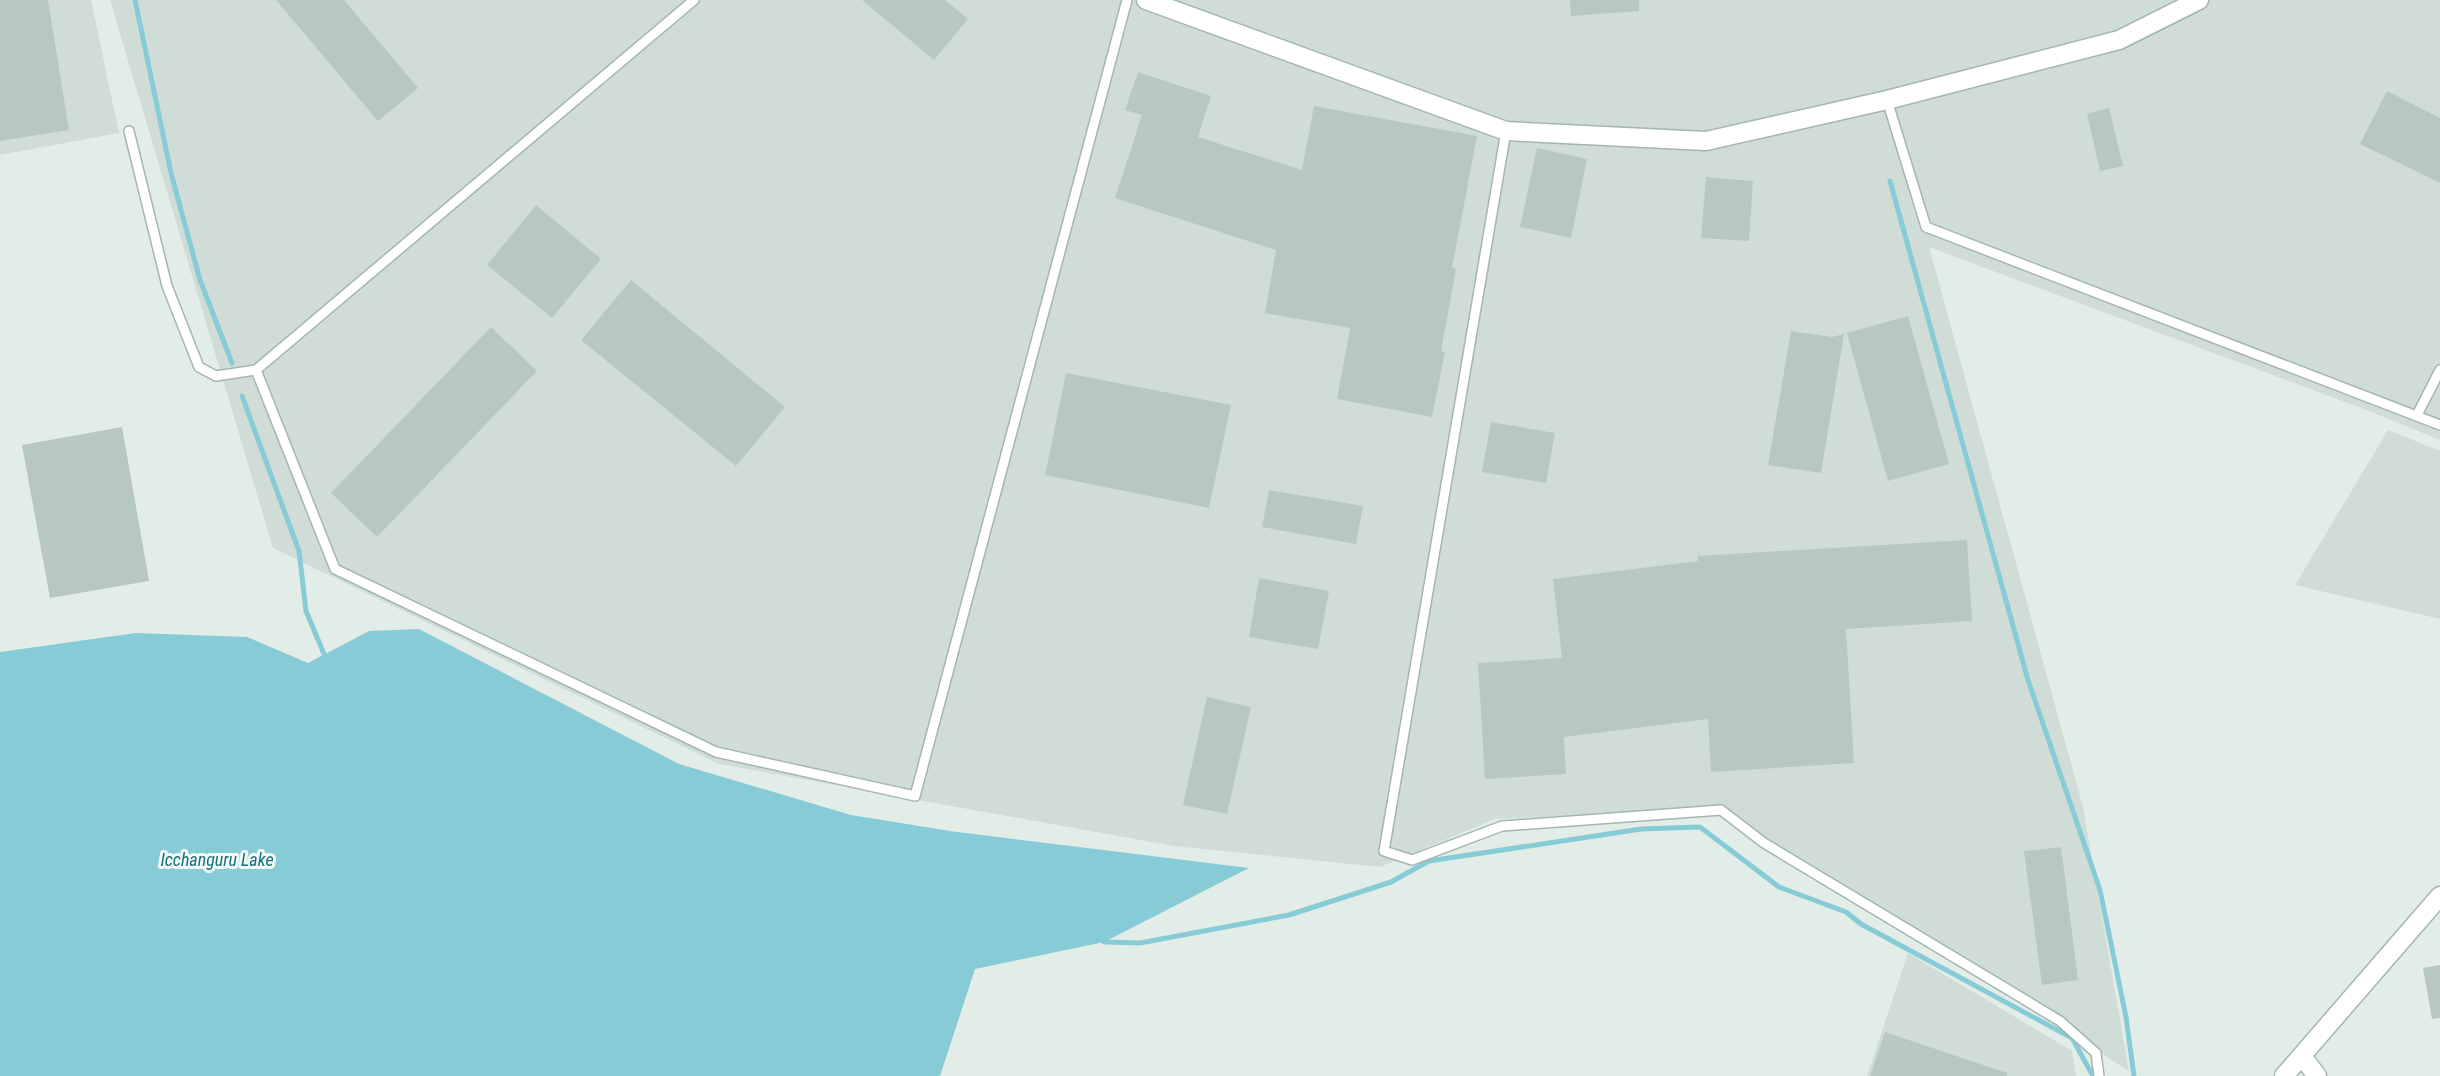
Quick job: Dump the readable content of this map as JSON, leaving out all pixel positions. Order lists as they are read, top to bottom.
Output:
{
  "water": ["Icchanguru Lake"]
}
